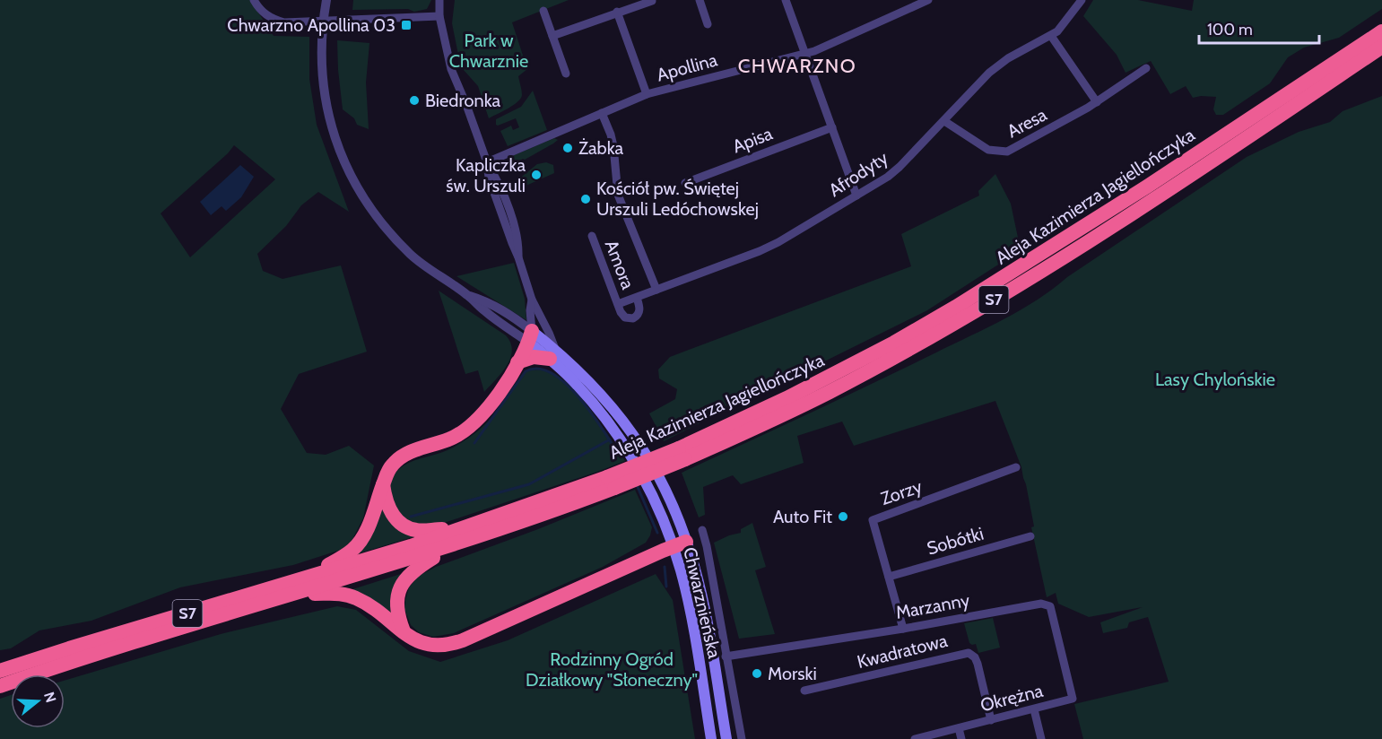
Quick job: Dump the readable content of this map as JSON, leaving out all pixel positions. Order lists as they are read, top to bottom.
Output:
{
  "streets": {
    "highway": ["Aleja Kazimierza Jagiellończyka", "S7"],
    "main road": ["Chwarznieńska"],
    "street": [
      "Apollina",
      "Aresa",
      "Apisa",
      "Afrodyty",
      "Amora",
      "Zorzy",
      "Sobótki",
      "Marzanny",
      "Kwadratowa",
      "Okrężna"
    ]
  },
  "crossings": [
    ["Apollina", "Chwarznieńska"],
    ["Aresa", "Afrodyty"],
    ["Afrodyty", "Amora"],
    ["Zorzy", "Sobótki"],
    ["Zorzy", "Marzanny"],
    ["Chwarznieńska", "Marzanny"],
    ["Marzanny", "Okrężna"],
    ["Kwadratowa", "Okrężna"]
  ],
  "districts": ["CHWARZNO"],
  "parks": ["Park w Chwarznie", "Lasy Chylońskie", "Rodzinny Ogród Działkowy \"Słoneczny\""],
  "places": {
    "transit": ["Chwarzno Apollina 03"],
    "other": [
      "Biedronka",
      "Żabka",
      "Kapliczka św. Urszuli",
      "Kościół pw. Świętej Urszuli Ledóchowskej",
      "Auto Fit",
      "Morski"
    ]
  },
  "scale_bar": "100 m",
  "north": "right"
}
